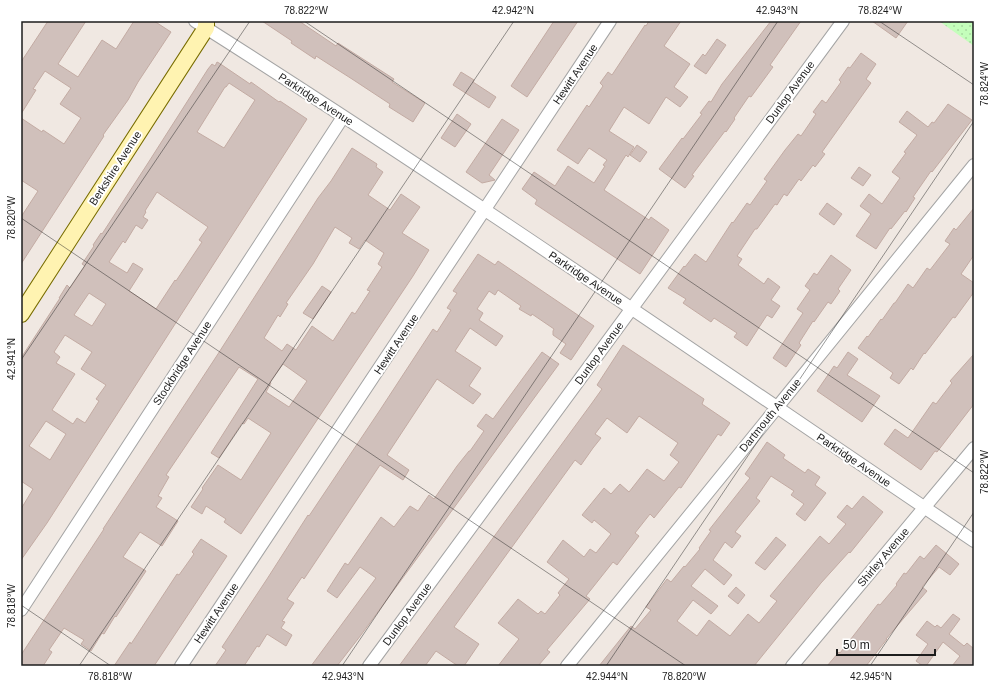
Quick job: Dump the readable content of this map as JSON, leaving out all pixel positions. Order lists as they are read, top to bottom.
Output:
{
  "streets": {
    "street": [
      "Hewitt Avenue",
      "Dunlop Avenue",
      "Parkridge Avenue",
      "Berkshire Avenue",
      "Stockbridge Avenue",
      "Dartmouth Avenue",
      "Shirley Avenue"
    ]
  },
  "crossings": [
    ["Hewitt Avenue", "Parkridge Avenue"],
    ["Dunlop Avenue", "Parkridge Avenue"],
    ["Parkridge Avenue", "Berkshire Avenue"],
    ["Parkridge Avenue", "Stockbridge Avenue"],
    ["Parkridge Avenue", "Dartmouth Avenue"],
    ["Parkridge Avenue", "Shirley Avenue"]
  ],
  "scale_bar": "50 m",
  "coordinates": [
    "78.822°W",
    "42.942°N",
    "42.943°N",
    "78.824°W",
    "78.820°W",
    "42.941°N",
    "78.818°W",
    "42.944°N",
    "42.945°N"
  ]
}
